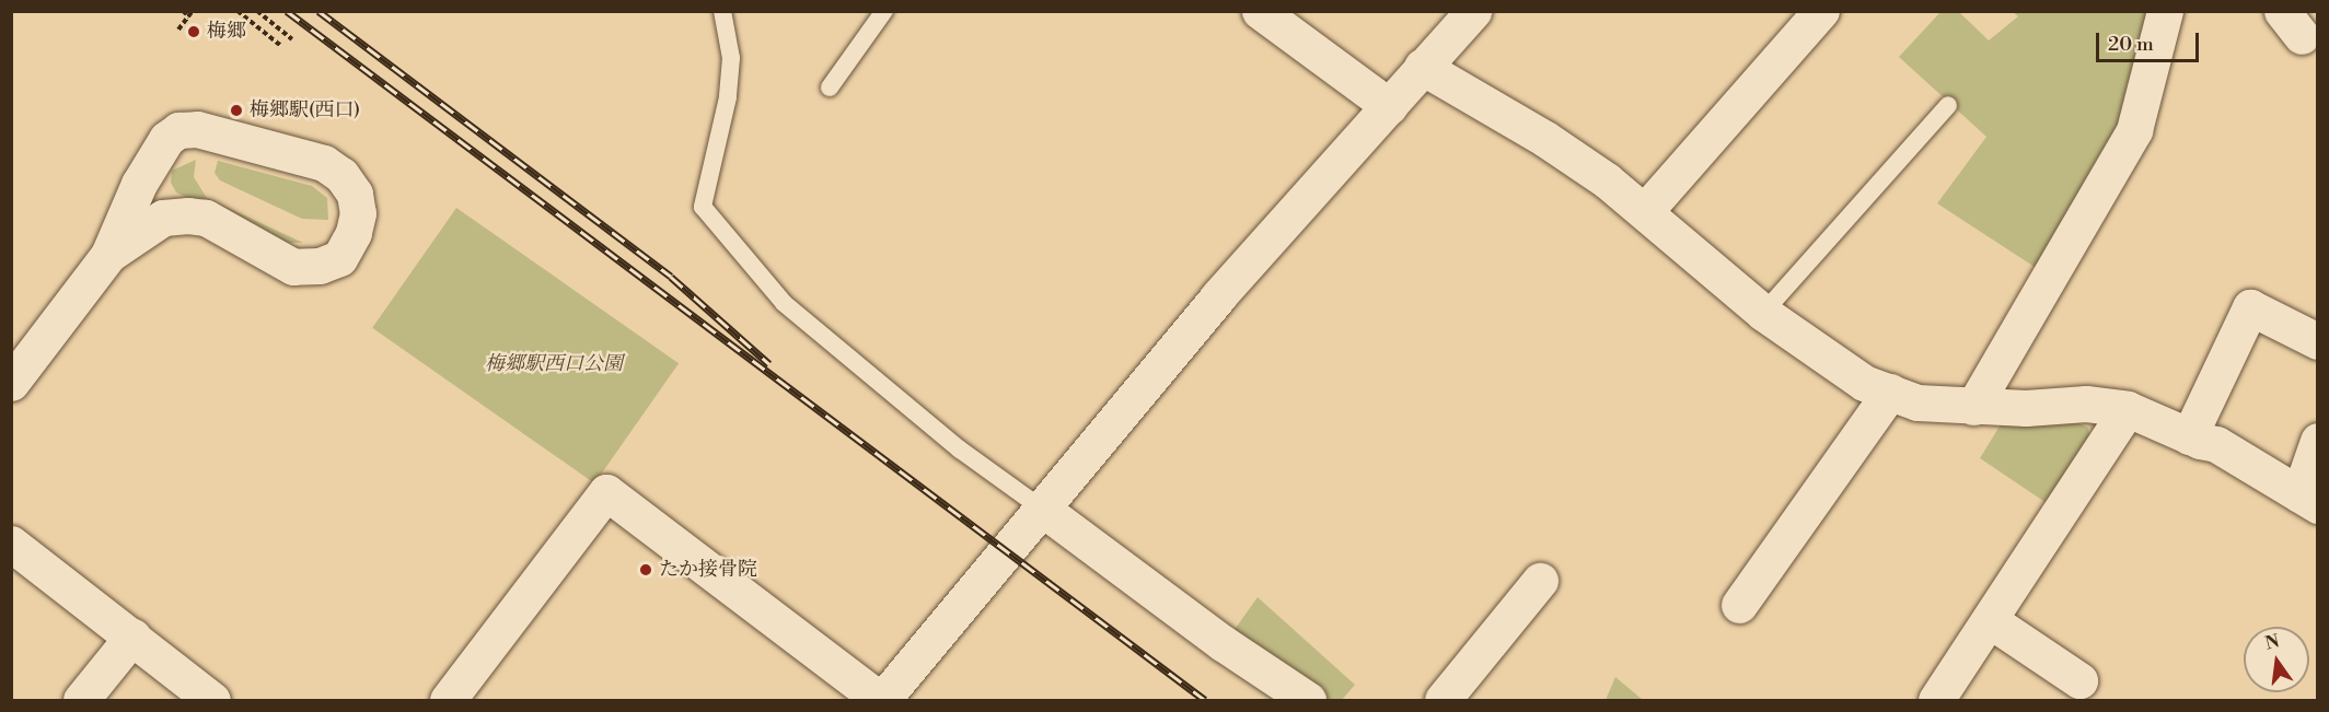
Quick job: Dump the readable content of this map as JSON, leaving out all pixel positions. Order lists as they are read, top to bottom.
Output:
{
  "parks": ["梅郷駅西口公園"],
  "places": ["梅郷", "梅郷駅(西口)", "たか接骨院"],
  "scale_bar": "20 m",
  "north": "top"
}
